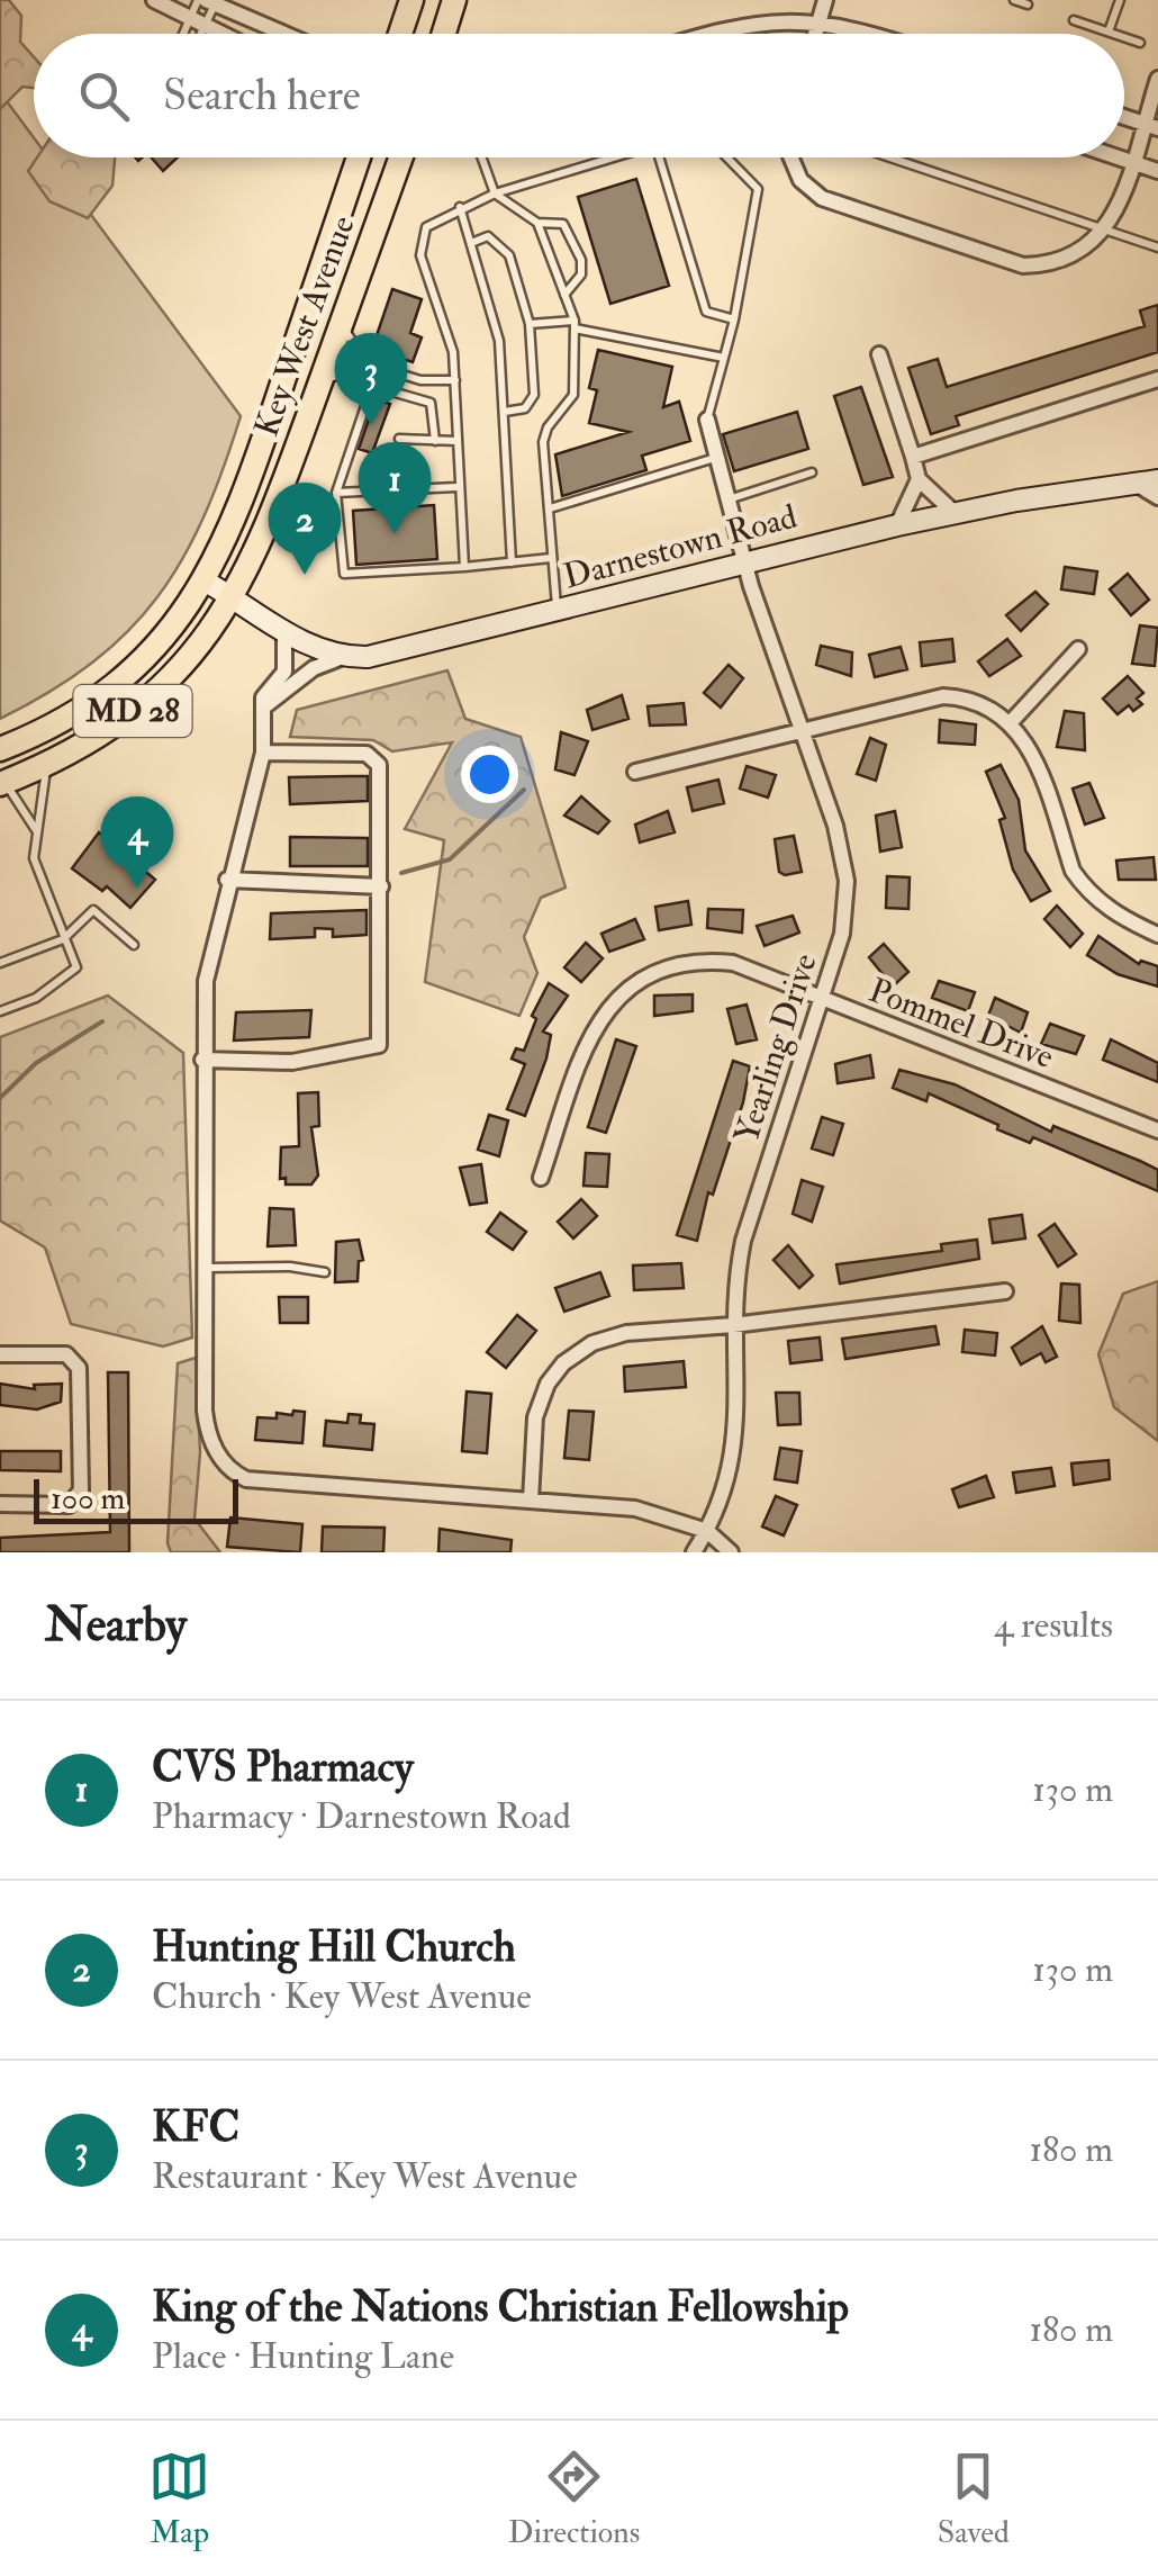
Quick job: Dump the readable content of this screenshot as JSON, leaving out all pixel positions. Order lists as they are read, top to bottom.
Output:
{
  "streets": {
    "main road": ["Key West Avenue", "Darnestown Road", "MD 28"],
    "street": ["Pommel Drive", "Yearling Drive"]
  },
  "crossings": [
    ["Key West Avenue", "MD 28"],
    ["Darnestown Road", "Yearling Drive"],
    ["Pommel Drive", "Yearling Drive"]
  ],
  "scale_bar": "100 m",
  "page": {
    "search": "Search here",
    "pins": [
      "3",
      "1",
      "2",
      "4"
    ],
    "scale": "100 m",
    "heading": ["Nearby", "4 results"],
    "list": [
      {
        "mark": "1",
        "name": "CVS Pharmacy",
        "note": "Pharmacy · Darnestown Road",
        "value": "130 m"
      },
      {
        "mark": "2",
        "name": "Hunting Hill Church",
        "note": "Church · Key West Avenue",
        "value": "130 m"
      },
      {
        "mark": "3",
        "name": "KFC",
        "note": "Restaurant · Key West Avenue",
        "value": "180 m"
      },
      {
        "mark": "4",
        "name": "King of the Nations Christian Fellowship",
        "note": "Place · Hunting Lane",
        "value": "180 m"
      }
    ],
    "nav": ["Map", "Directions", "Saved"]
  }
}
